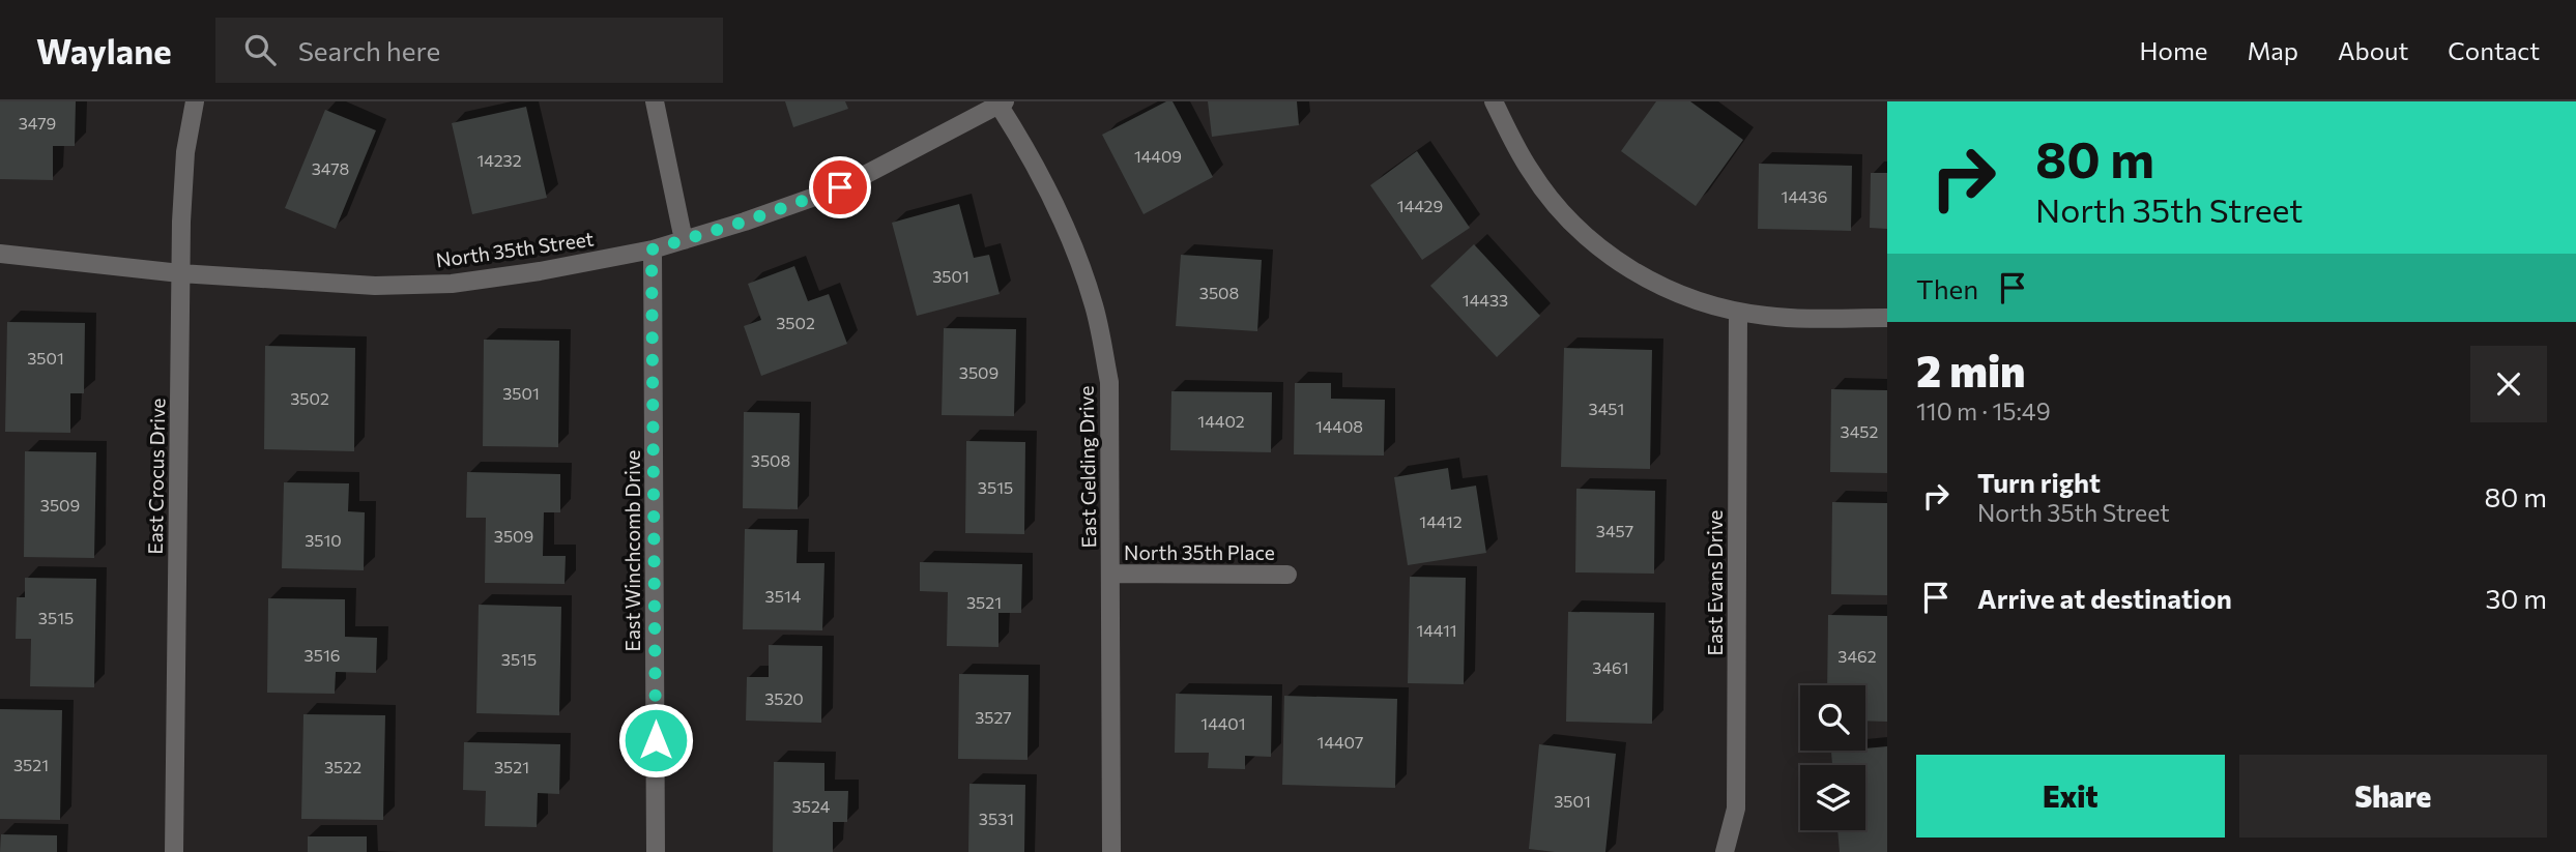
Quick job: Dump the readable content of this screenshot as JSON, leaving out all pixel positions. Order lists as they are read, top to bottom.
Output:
{
  "streets": {
    "street": [
      "North 35th Street",
      "East Gelding Drive",
      "East Crocus Drive",
      "East Winchcomb Drive",
      "North 35th Place",
      "East Evans Drive"
    ]
  },
  "crossings": [
    ["North 35th Street", "East Gelding Drive"],
    ["North 35th Street", "East Crocus Drive"],
    ["North 35th Street", "East Winchcomb Drive"],
    ["East Gelding Drive", "North 35th Place"]
  ],
  "house_numbers": [
    "3479",
    "14409",
    "14232",
    "3478",
    "14436",
    "14429",
    "3501",
    "3508",
    "14433",
    "3502",
    "3501",
    "3509",
    "3501",
    "3502",
    "3451",
    "14402",
    "14408",
    "3452",
    "3508",
    "3515",
    "3509",
    "14412",
    "3457",
    "3509",
    "3510",
    "3514",
    "3521",
    "3515",
    "14411",
    "3516",
    "3462",
    "3515",
    "3461",
    "3520",
    "3527",
    "14401",
    "14407",
    "3521",
    "3522",
    "3521",
    "3501",
    "3524",
    "3531"
  ],
  "page": {
    "header": "Waylane",
    "search": "Search here",
    "nav": [
      "Home",
      "Map",
      "About",
      "Contact"
    ],
    "turn": ["80 m", "North 35th Street"],
    "then": "Then",
    "heading": ["2 min", "110 m · 15:49"],
    "list": [
      {
        "name": "Turn right",
        "note": "North 35th Street",
        "value": "80 m"
      },
      {
        "name": "Arrive at destination",
        "value": "30 m"
      }
    ],
    "buttons": ["Exit", "Share"]
  }
}
